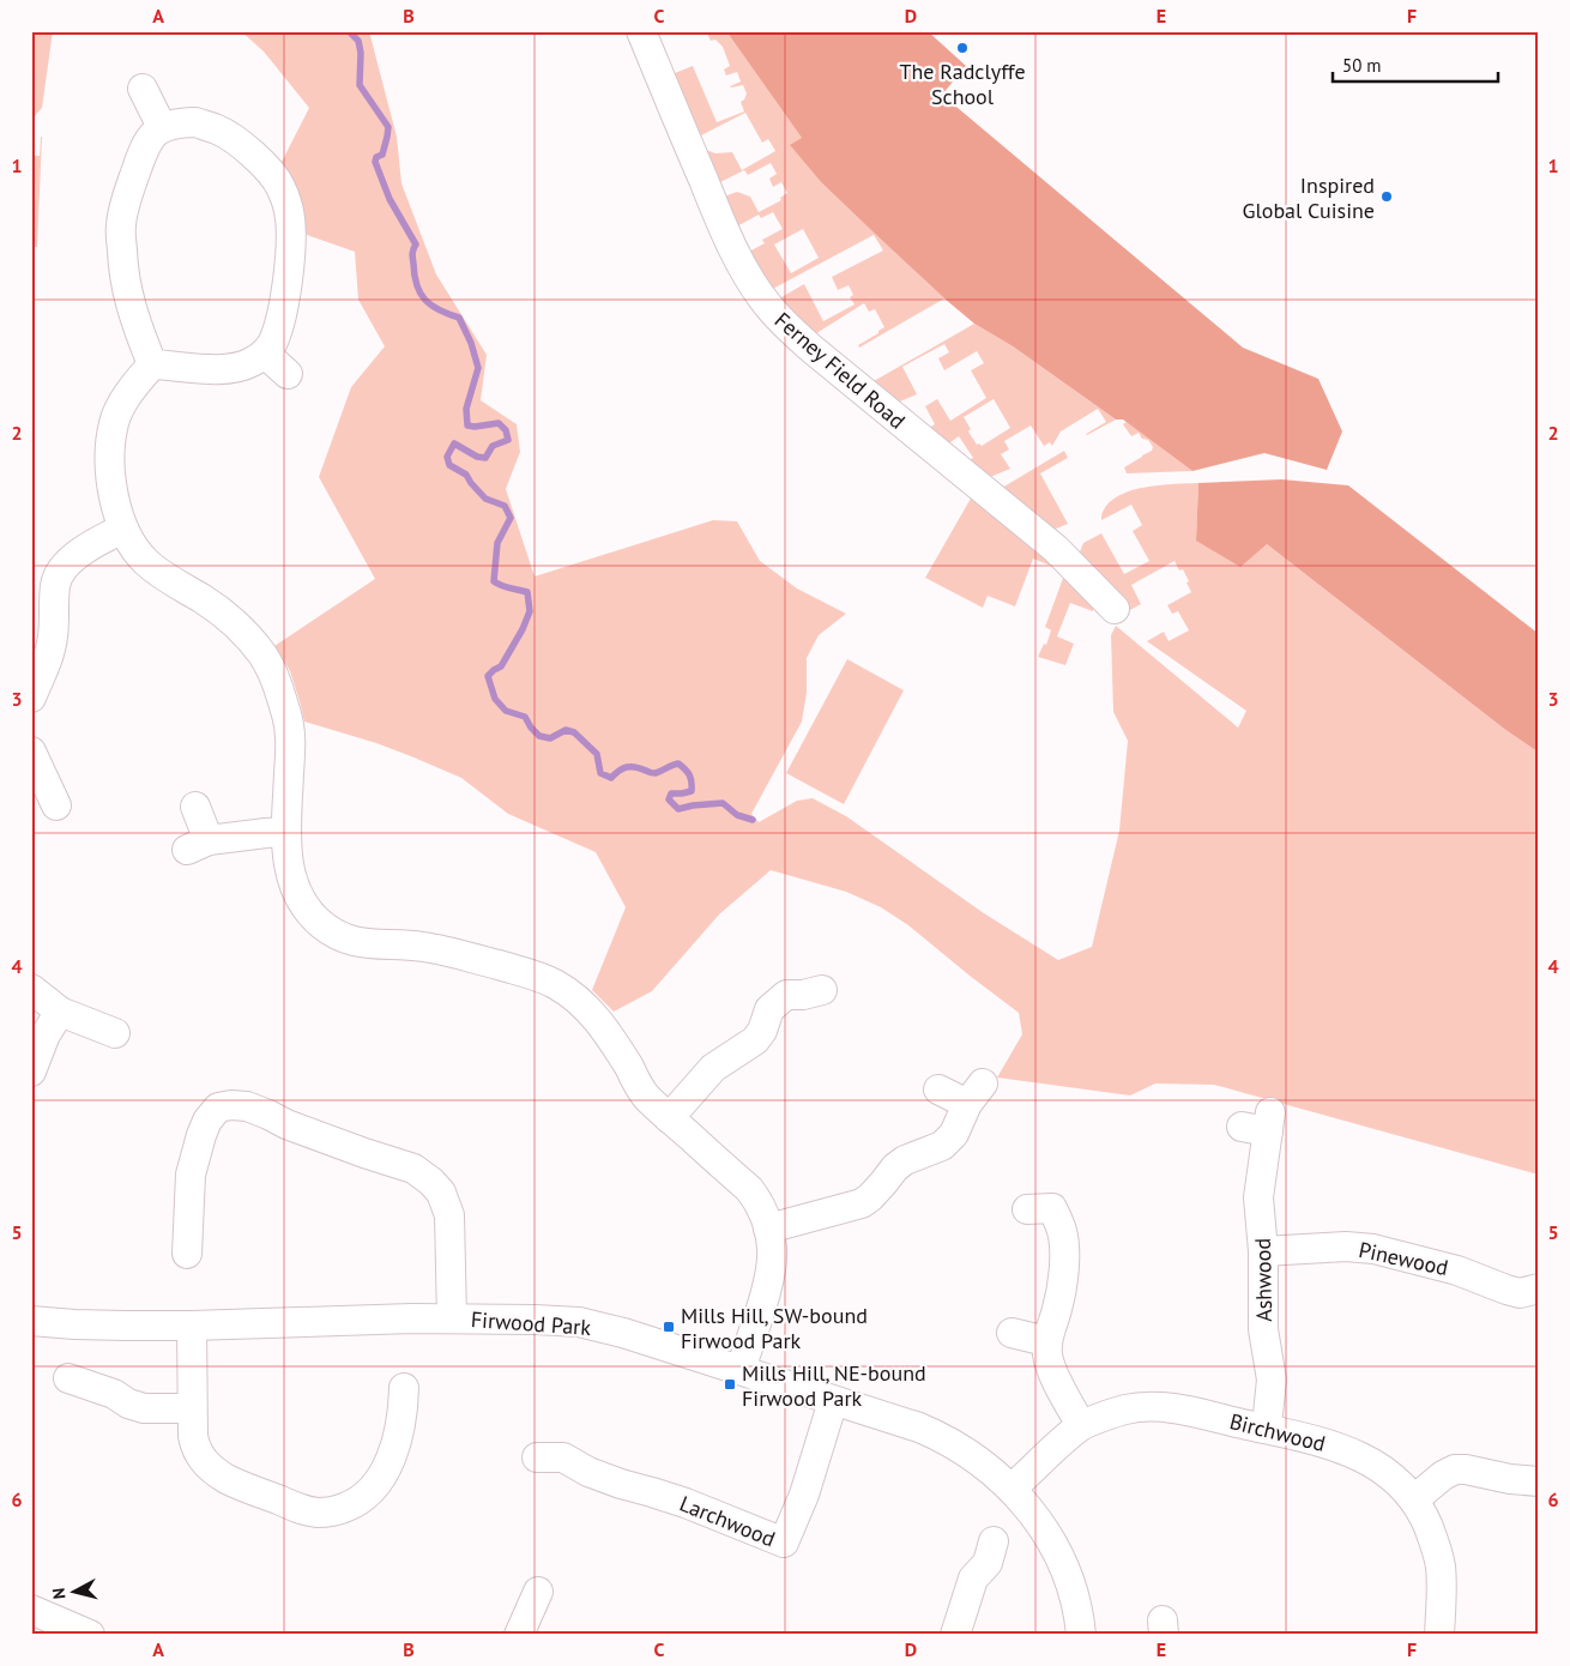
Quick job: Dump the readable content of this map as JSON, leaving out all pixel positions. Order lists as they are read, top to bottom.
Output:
{
  "streets": {
    "street": [
      "Ferney Field Road",
      "Pinewood",
      "Ashwood",
      "Firwood Park",
      "Birchwood",
      "Larchwood"
    ]
  },
  "crossings": [
    ["Pinewood", "Ashwood"],
    ["Ashwood", "Birchwood"],
    ["Firwood Park", "Birchwood"],
    ["Firwood Park", "Larchwood"]
  ],
  "places": {
    "other": ["The Radclyffe School", "Inspired Global Cuisine"],
    "transit": ["Mills Hill, SW-bound Firwood Park", "Mills Hill, NE-bound Firwood Park"]
  },
  "scale_bar": "50 m",
  "north": "left",
  "grid": {
    "columns": [
      "A",
      "B",
      "C",
      "D",
      "E",
      "F"
    ],
    "rows": [
      "1",
      "2",
      "3",
      "4",
      "5",
      "6"
    ]
  }
}
